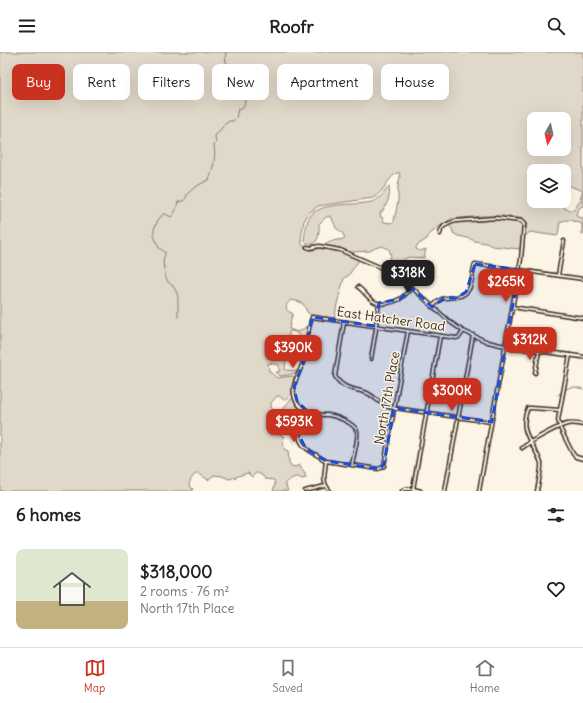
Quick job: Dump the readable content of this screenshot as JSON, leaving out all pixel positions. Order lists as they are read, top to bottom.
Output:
{
  "streets": {
    "street": ["East Hatcher Road", "North 17th Place"]
  },
  "crossings": [
    ["East Hatcher Road", "North 17th Place"]
  ],
  "north": "bottom",
  "page": {
    "header": "Roofr",
    "chip": [
      "Buy",
      "Rent",
      "Filters",
      "New",
      "Apartment",
      "House"
    ],
    "price": [
      "$318K",
      "$265K",
      "$312K",
      "$390K",
      "$300K",
      "$593K"
    ],
    "heading": "6 homes",
    "list": [
      {
        "name": "$318,000",
        "note": "2 rooms · 76 m² · North 17th Place"
      }
    ],
    "tabs": ["Map", "Saved", "Home"]
  }
}
